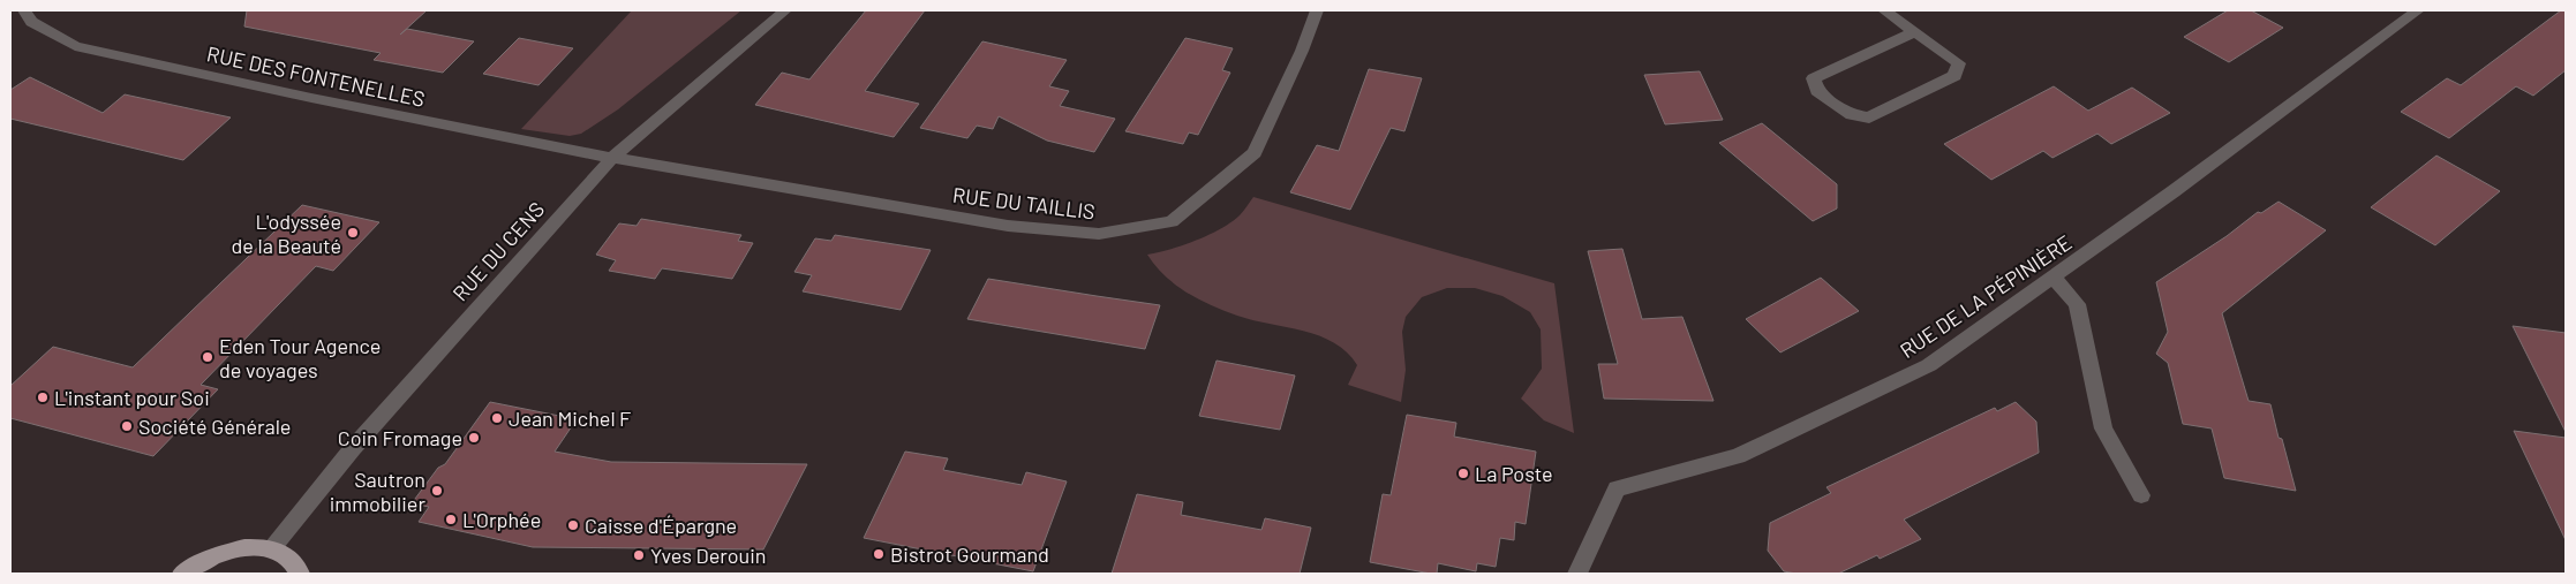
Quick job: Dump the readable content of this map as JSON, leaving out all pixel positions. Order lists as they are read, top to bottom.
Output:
{
  "streets": {
    "street": [
      "RUE DES FONTENELLES",
      "RUE DU TAILLIS",
      "RUE DU CENS",
      "RUE DE LA PÉPINIÈRE"
    ]
  },
  "crossings": [
    ["RUE DES FONTENELLES", "RUE DU TAILLIS"],
    ["RUE DES FONTENELLES", "RUE DU CENS"],
    ["RUE DU TAILLIS", "RUE DU CENS"]
  ],
  "places": [
    "L'odyssée de la Beauté",
    "Eden Tour Agence de voyages",
    "L'instant pour Soi",
    "Jean Michel F",
    "Société Générale",
    "Coin Fromage",
    "La Poste",
    "Sautron immobilier",
    "L'Orphée",
    "Caisse d'Épargne",
    "Bistrot Gourmand",
    "Yves Derouin"
  ]
}
